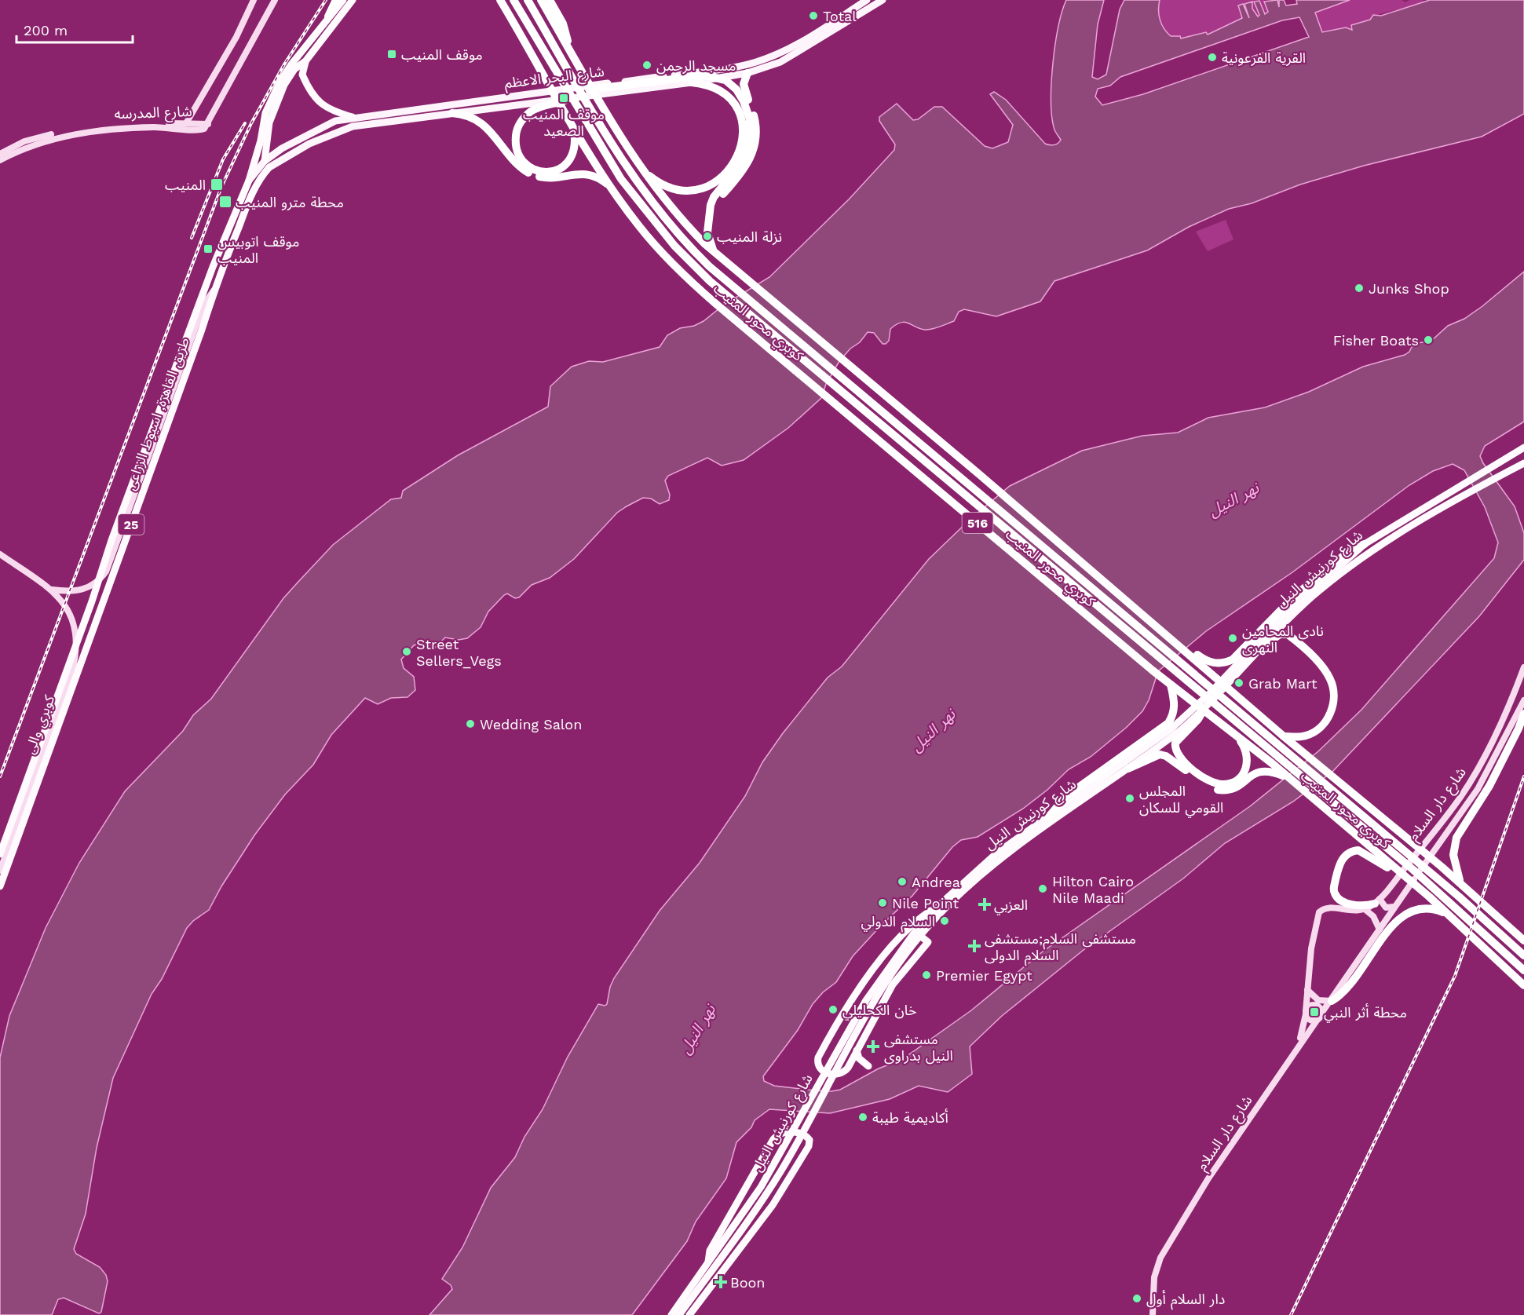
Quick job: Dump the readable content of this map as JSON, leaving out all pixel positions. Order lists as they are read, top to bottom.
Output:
{
  "streets": {
    "highway": [
      "كوبري محور المنيب",
      "طريق القاهرة, اسيوط الزراعى",
      "516",
      "25",
      "شارع كورنيش النيل"
    ],
    "main road": [
      "شارع البحر الاعظم",
      "شارع المدرسه",
      "كوبري والى",
      "شارع دار السلام"
    ]
  },
  "crossings": [
    ["شارع البحر الاعظم", "طريق القاهرة, اسيوط الزراعى"],
    ["طريق القاهرة, اسيوط الزراعى", "كوبري والى"]
  ],
  "water": ["نهر النيل"],
  "places": {
    "other": [
      "Total",
      "القرية الفرعونية",
      "مسجد الرحمن",
      "نزلة المنيب",
      "Junks Shop",
      "Fisher Boats",
      "نادى المحامين النهرى",
      "Street Sellers_Vegs",
      "Grab Mart",
      "Wedding Salon",
      "المجلس القومي للسكان",
      "Andrea",
      "Hilton Cairo Nile Maadi",
      "Nile Point",
      "السلام الدولي",
      "Premier Egypt",
      "خان الكحليلي",
      "أكاديمية طيبة",
      "دار السلام أول"
    ],
    "transit": [
      "موقف المنيب",
      "موقف المنيب الصعيد",
      "المنيب",
      "محطة مترو المنيب",
      "موقف اتوبيس المنيب",
      "محطة أثر النبي"
    ],
    "health": [
      "العزبي",
      "مستشفى السلام;مستشفى السلام الدولى",
      "مستشفى النيل بدراوى",
      "Boon"
    ]
  },
  "scale_bar": "200 m"
}
